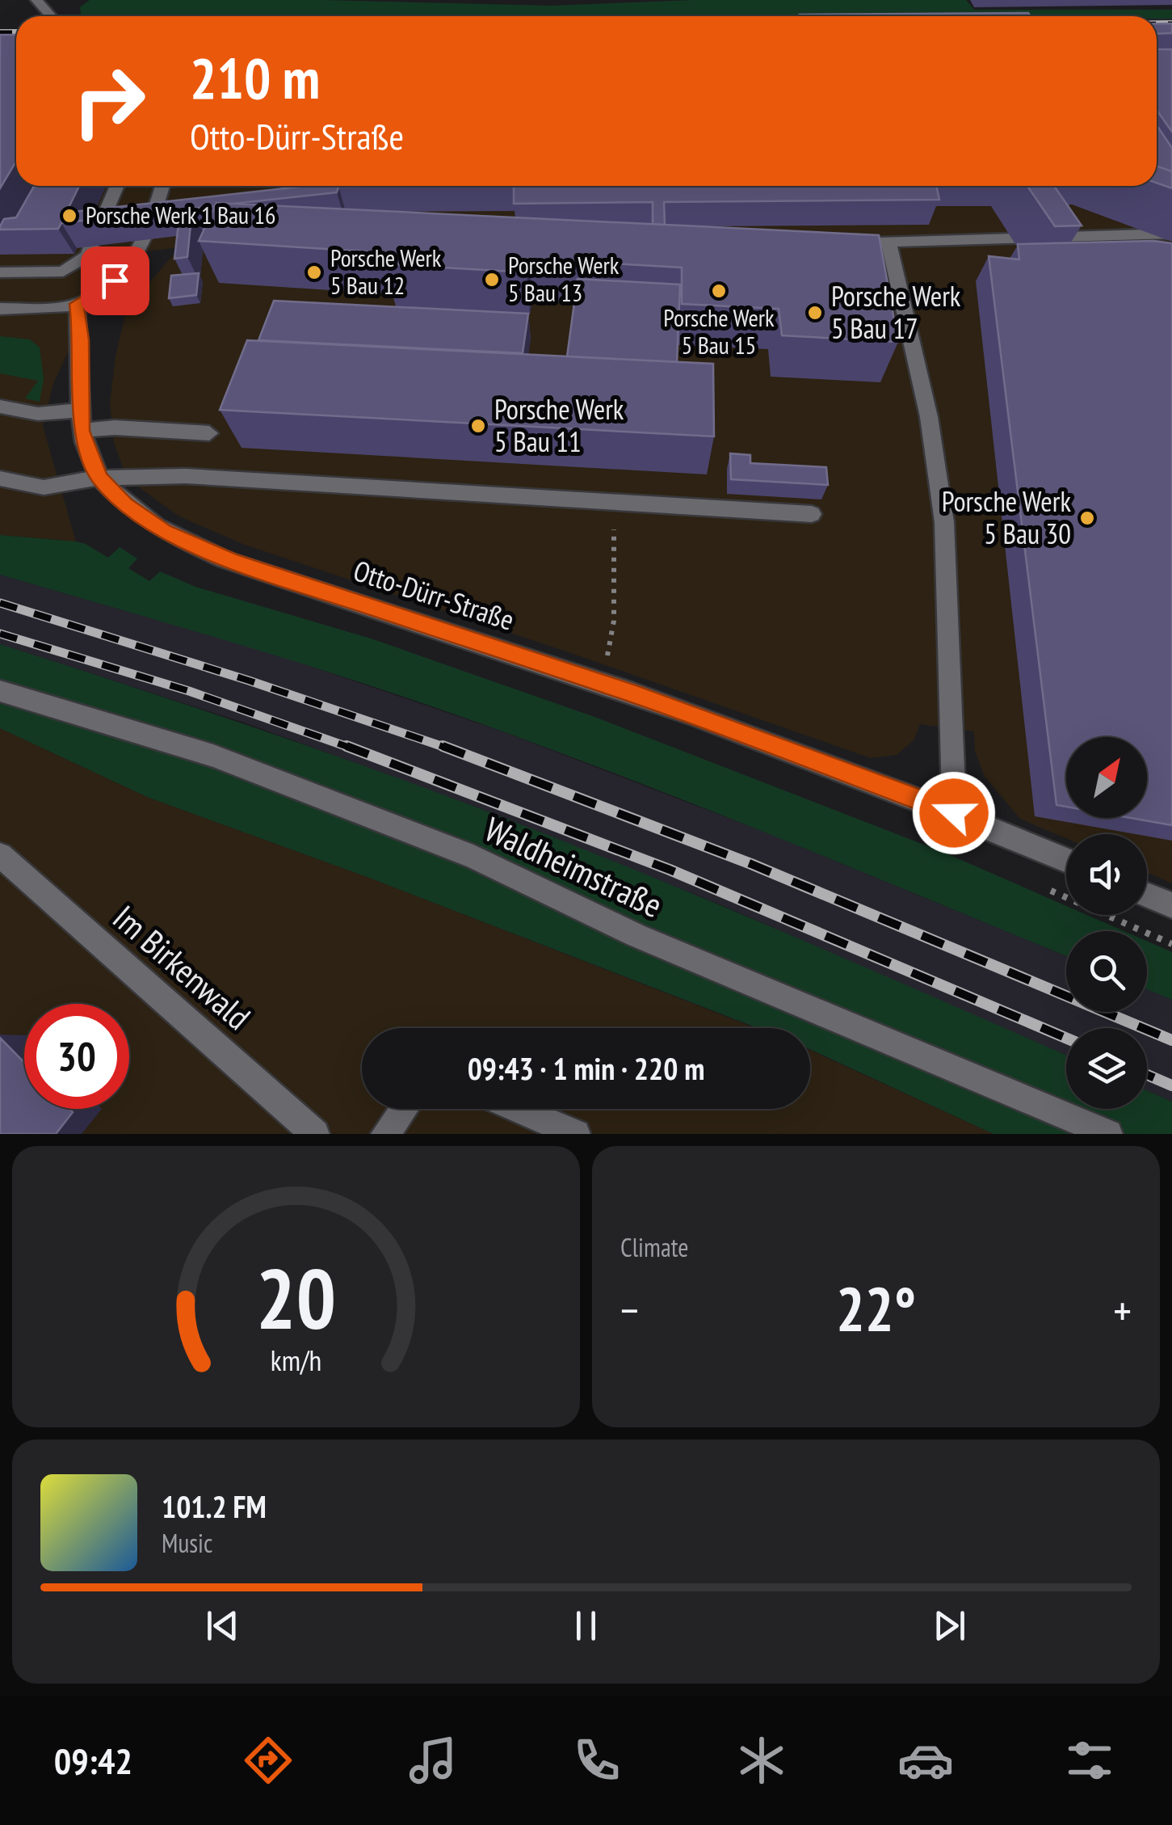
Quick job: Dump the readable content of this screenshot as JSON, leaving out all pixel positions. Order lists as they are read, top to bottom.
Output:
{
  "streets": {
    "street": ["Otto-Dürr-Straße", "Waldheimstraße", "Im Birkenwald"]
  },
  "places": [
    "Porsche Werk 1 Bau 16",
    "Porsche Werk 5 Bau 12",
    "Porsche Werk 5 Bau 13",
    "Porsche Werk 5 Bau 15",
    "Porsche Werk 5 Bau 17",
    "Porsche Werk 5 Bau 11",
    "Porsche Werk 5 Bau 30"
  ],
  "north": "top right",
  "page": {
    "turn": ["210 m", "Otto-Dürr-Straße"],
    "limit": "30",
    "trip": "09:43 · 1 min · 220 m",
    "tile": "Climate",
    "heat": ["−", "22°", "+"],
    "song": ["101.2 FM", "Music"],
    "tabs": "09:42",
    "gauge": ["20", "km/h"]
  }
}
